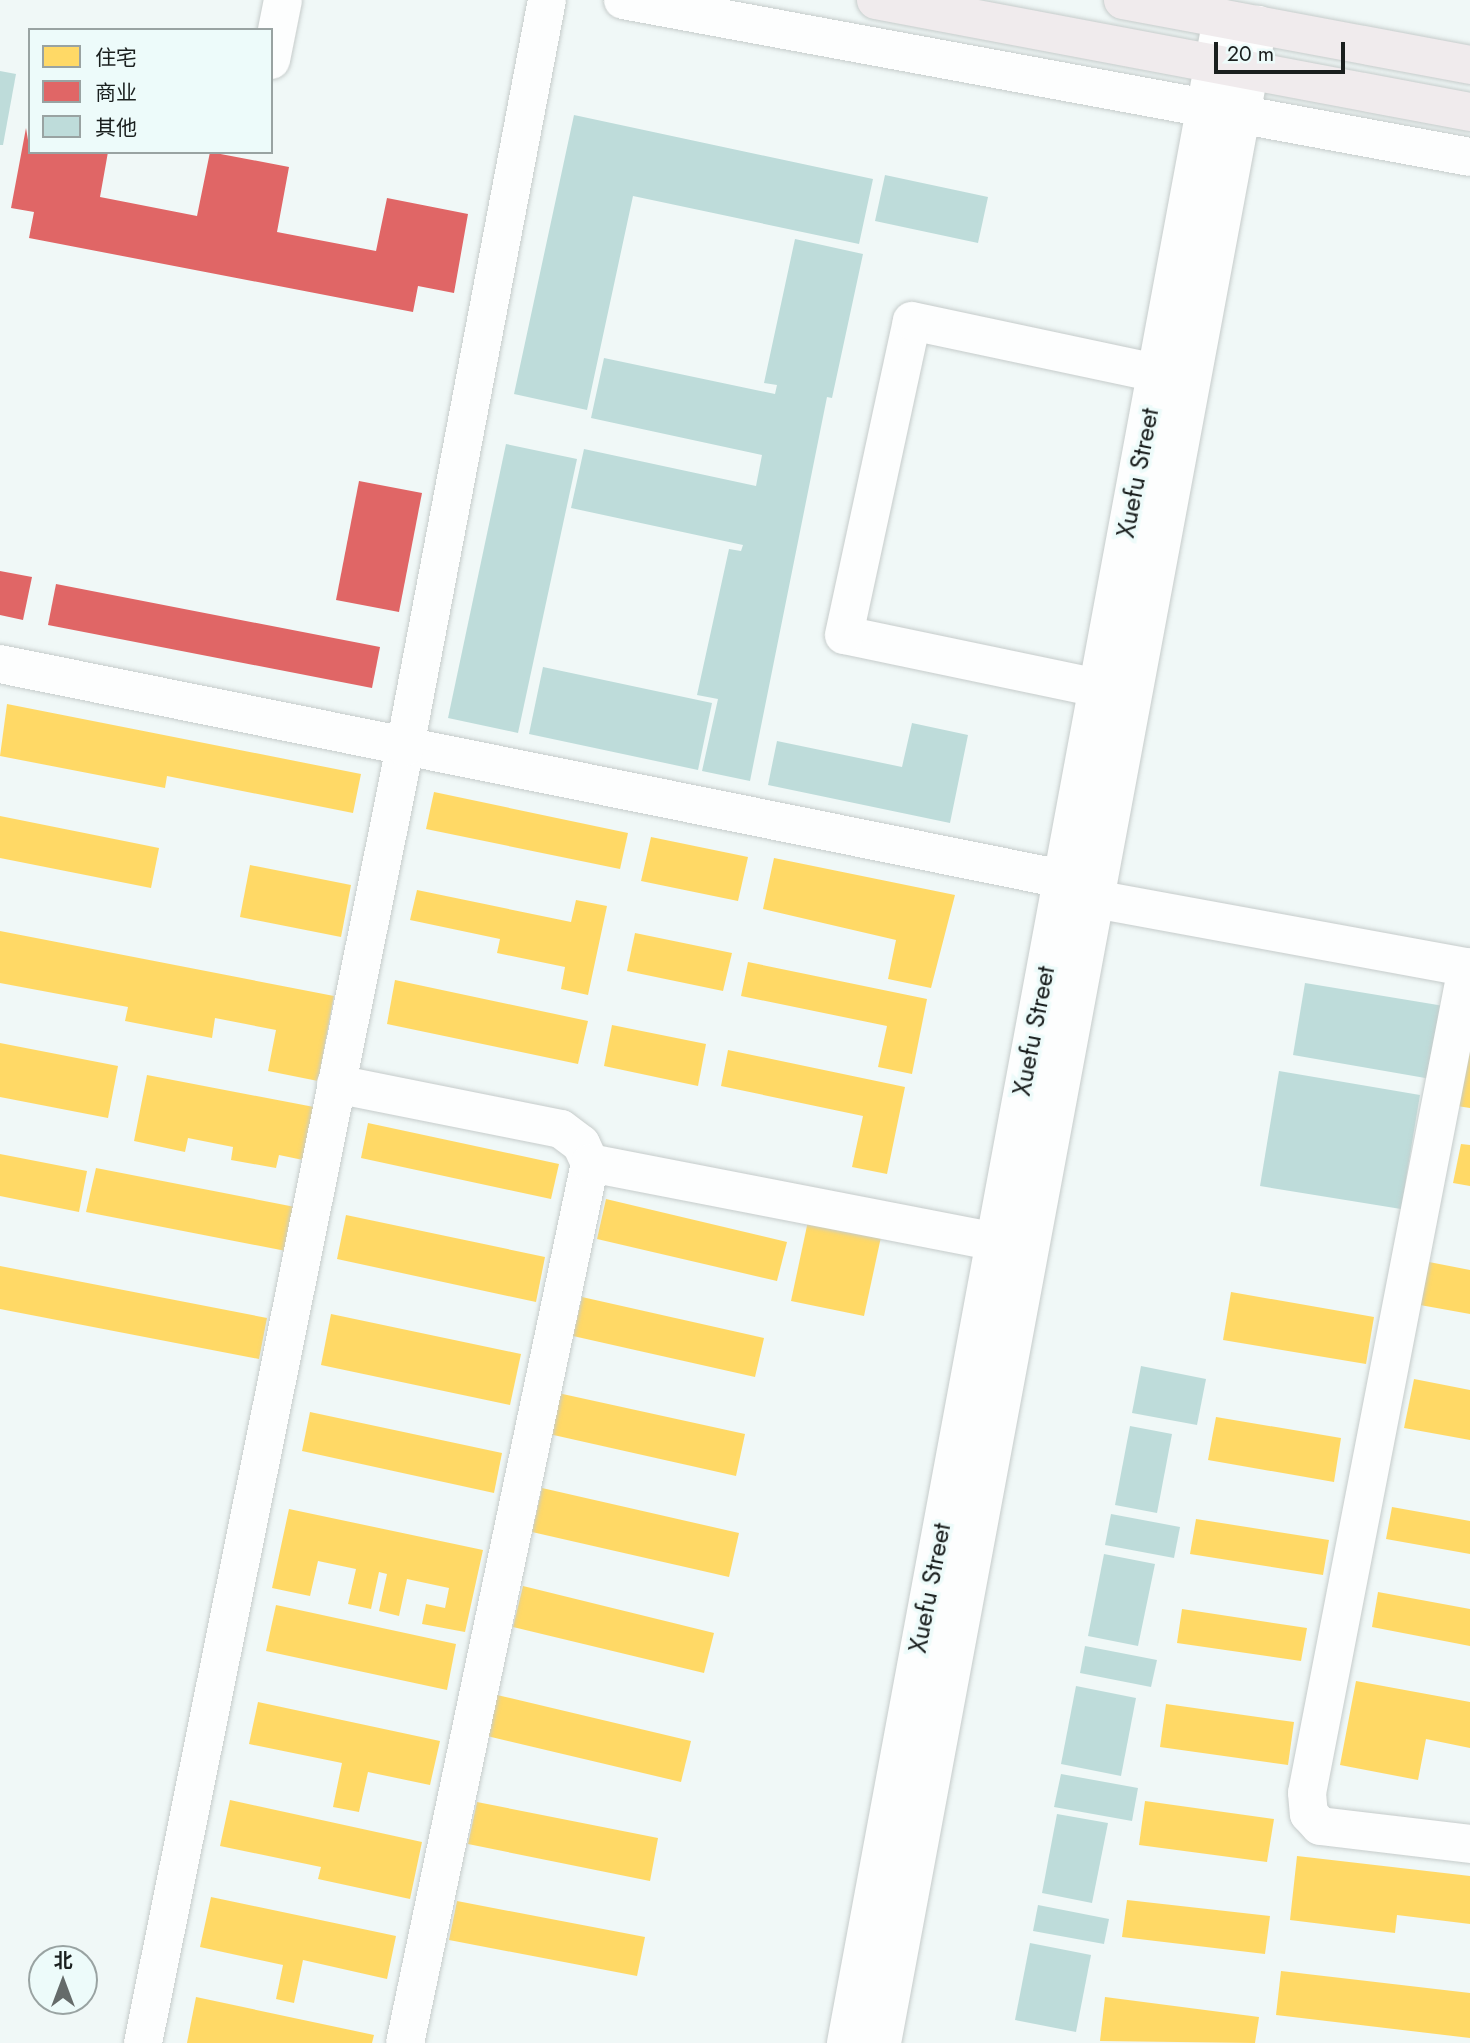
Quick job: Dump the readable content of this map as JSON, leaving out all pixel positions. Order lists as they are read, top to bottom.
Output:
{
  "streets": {
    "street": ["Xuefu Street"]
  },
  "legend": ["住宅", "商业", "其他"],
  "scale_bar": "20 m",
  "north": "top"
}
